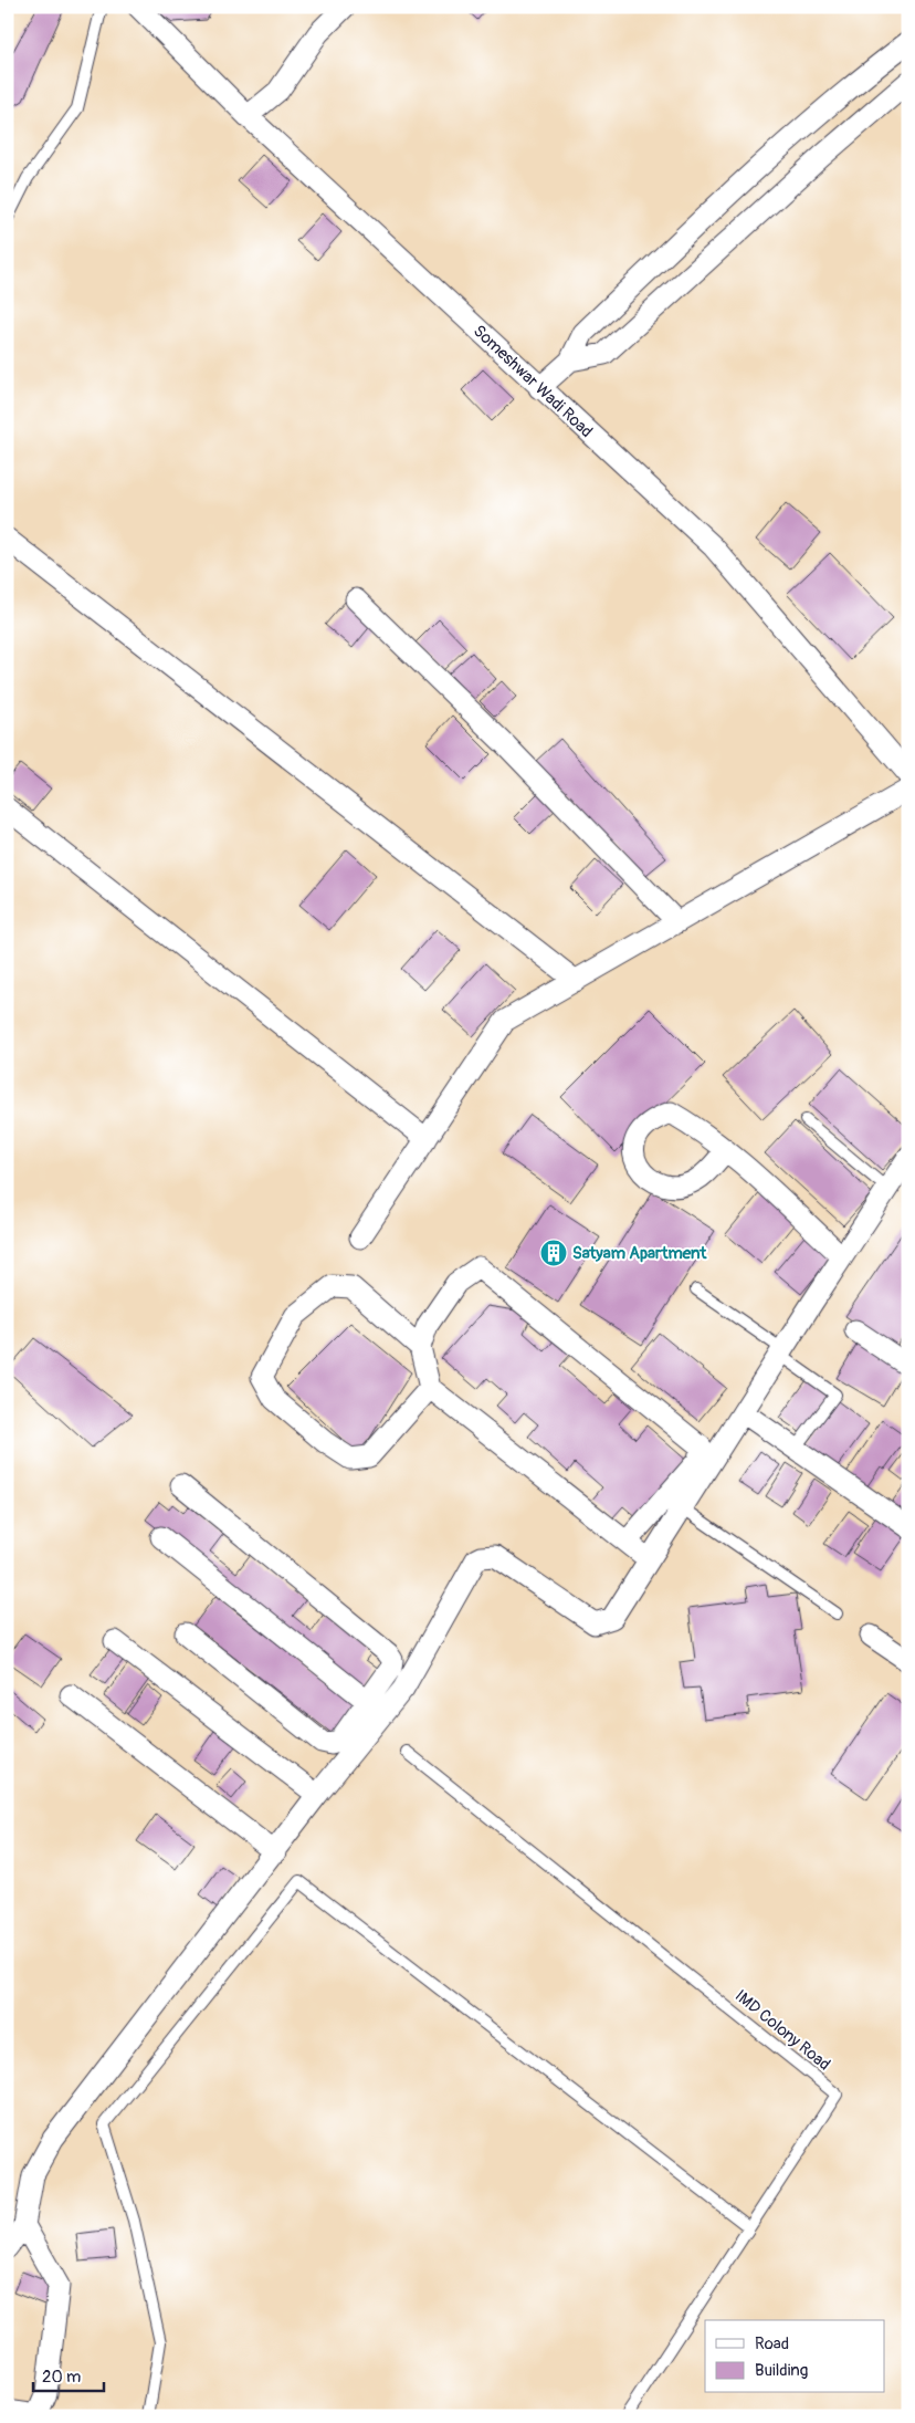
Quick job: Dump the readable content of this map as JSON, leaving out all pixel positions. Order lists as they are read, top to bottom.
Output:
{
  "streets": {
    "street": ["Someshwar Wadi Road"],
    "lane": ["IMD Colony Road"]
  },
  "places": {
    "building": ["Satyam Apartment"]
  },
  "legend": ["Road", "Building"],
  "scale_bar": "20 m"
}
